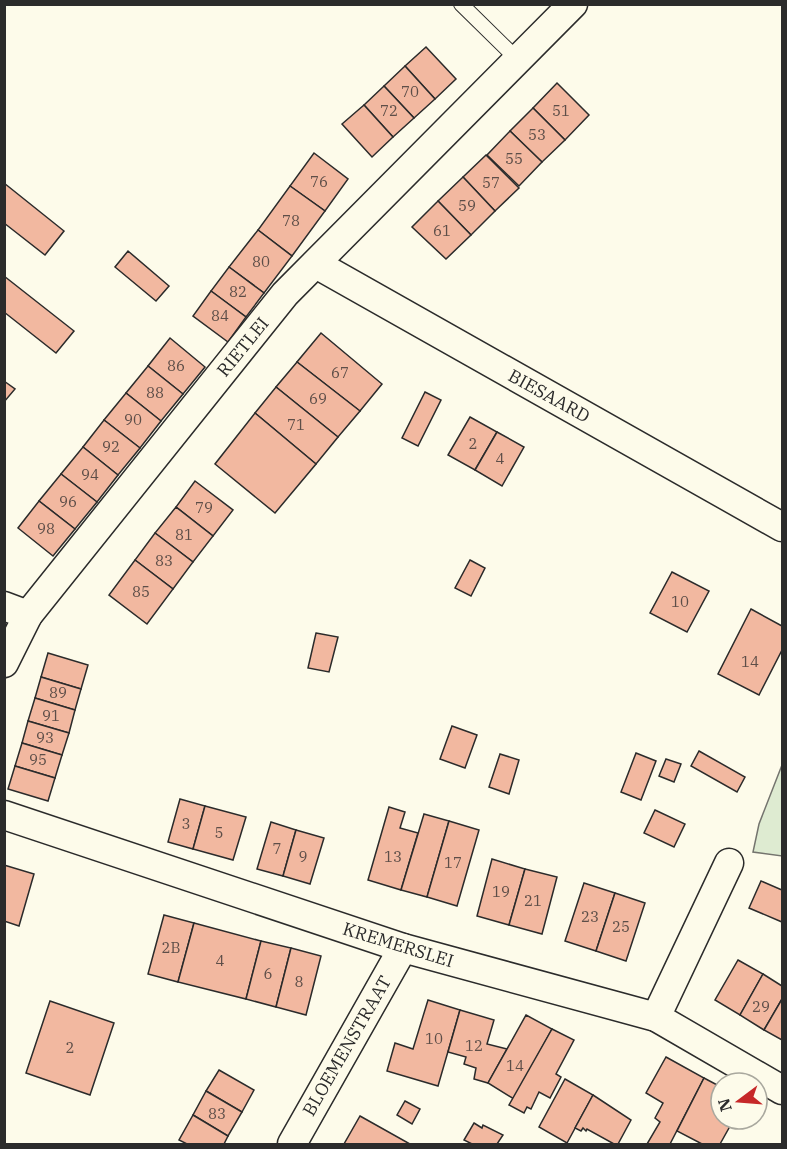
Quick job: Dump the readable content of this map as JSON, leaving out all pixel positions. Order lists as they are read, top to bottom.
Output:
{
  "streets": {
    "street": [
      "RIETLEI",
      "BIESAARD",
      "KREMERSLEI",
      "BLOEMENSTRAAT"
    ]
  },
  "crossings": [
    ["RIETLEI", "BIESAARD"],
    ["KREMERSLEI", "BLOEMENSTRAAT"]
  ],
  "house_numbers": [
    "70",
    "72",
    "51",
    "53",
    "55",
    "76",
    "57",
    "59",
    "78",
    "61",
    "80",
    "82",
    "84",
    "86",
    "67",
    "88",
    "69",
    "90",
    "71",
    "2",
    "92",
    "4",
    "94",
    "96",
    "79",
    "98",
    "81",
    "83",
    "85",
    "10",
    "14",
    "89",
    "91",
    "93",
    "95",
    "3",
    "5",
    "7",
    "9",
    "13",
    "17",
    "19",
    "21",
    "23",
    "25",
    "2B",
    "4",
    "6",
    "8",
    "29",
    "10",
    "12",
    "2",
    "14",
    "83"
  ],
  "north": "left"
}
